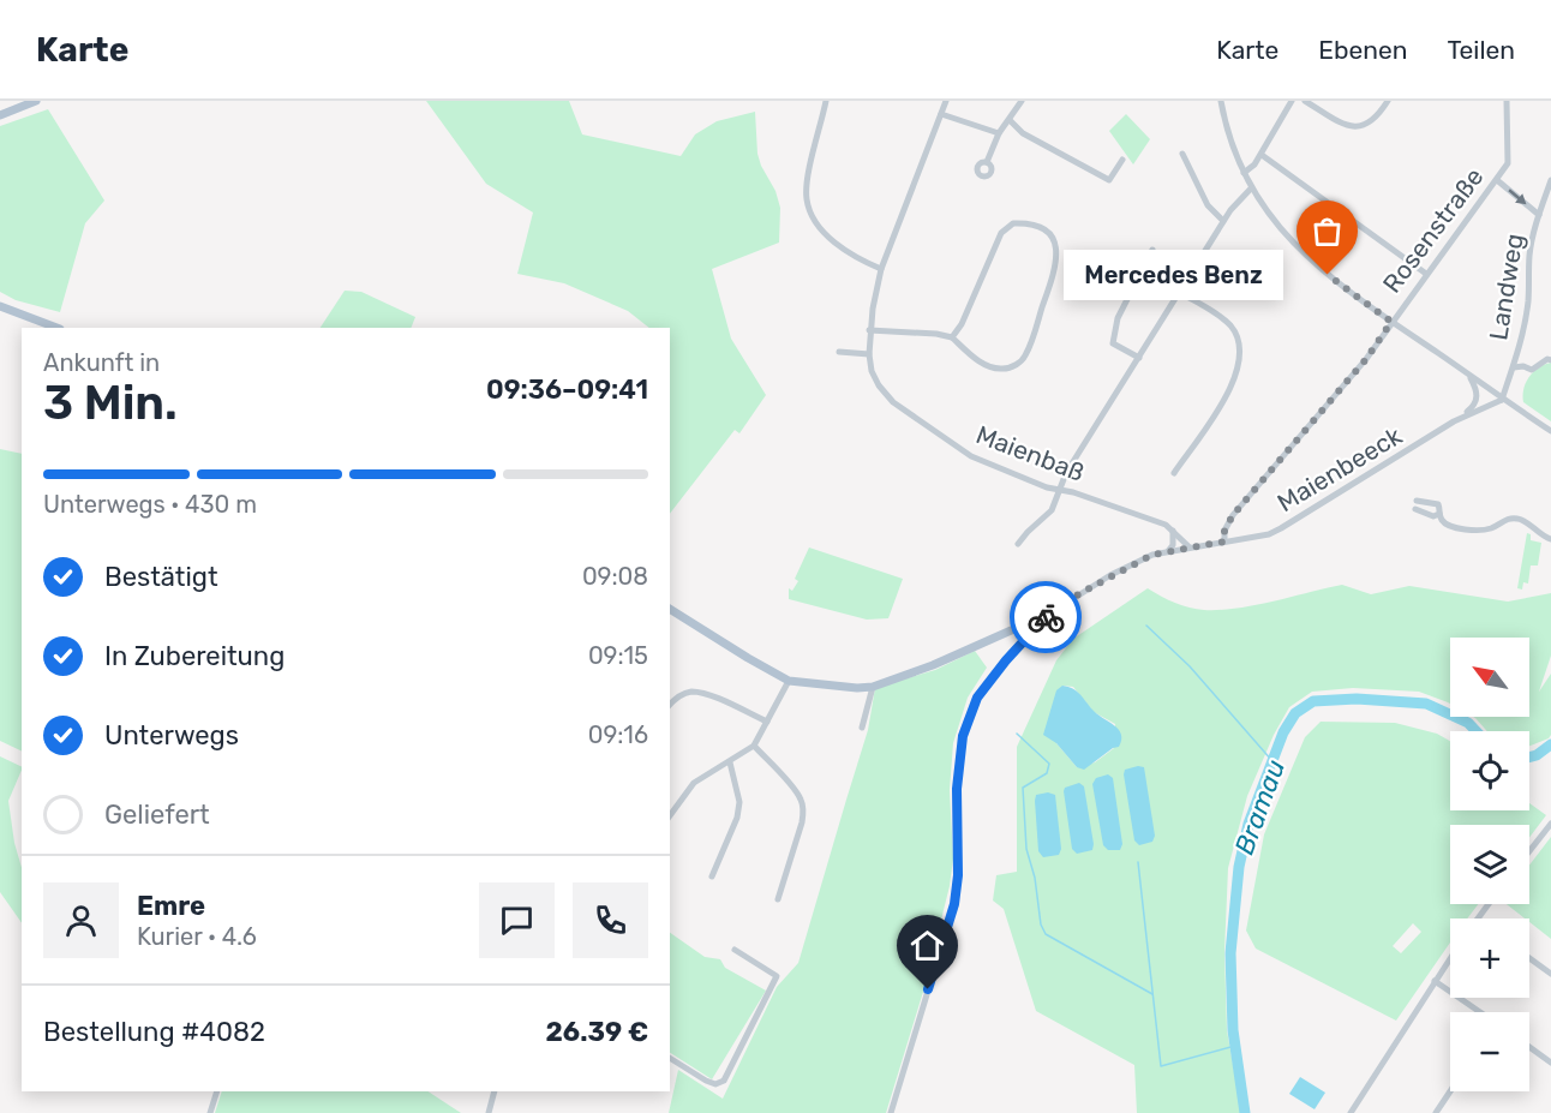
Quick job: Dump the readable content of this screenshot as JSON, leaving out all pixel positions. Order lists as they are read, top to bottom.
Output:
{
  "streets": {
    "street": [
      "Rosenstraße",
      "Landweg",
      "Maienbaß",
      "Maienbeeck"
    ]
  },
  "crossings": [
    ["Rosenstraße", "Maienbeeck"],
    ["Landweg", "Maienbeeck"],
    ["Maienbaß", "Maienbeeck"]
  ],
  "water": ["Bramau"],
  "places": ["Mercedes Benz"],
  "north": "top left",
  "page": {
    "header": "Karte",
    "nav": ["Karte", "Ebenen", "Teilen"],
    "bubble": "Mercedes Benz",
    "heading": ["3 Min.", "Ankunft in", "09:36–09:41"],
    "panel": [
      "Emre",
      "Kurier · 4.6",
      "Bestellung #4082",
      "26.39 €"
    ],
    "bar": "Unterwegs · 430 m",
    "list": [
      ["Bestätigt", "09:08"],
      ["In Zubereitung", "09:15"],
      ["Unterwegs", "09:16"],
      "Geliefert"
    ],
    "map_buttons": ["+", "−"]
  }
}
